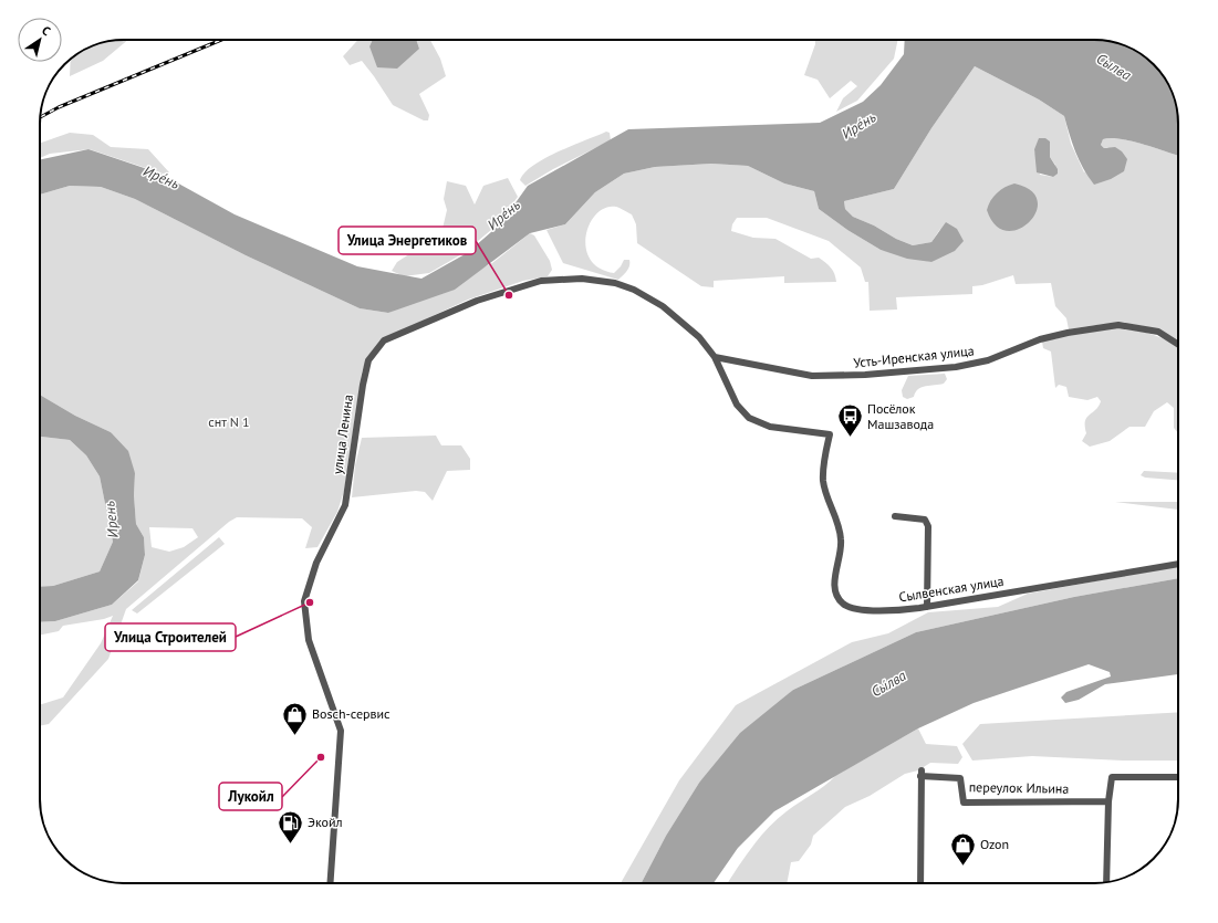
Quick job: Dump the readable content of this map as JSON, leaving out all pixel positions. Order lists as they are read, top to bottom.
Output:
{
  "streets": {
    "street": [
      "Усть-Иренская улица",
      "улица Ленина",
      "Сылвенская улица",
      "переулок Ильина"
    ]
  },
  "crossings": [
    ["Усть-Иренская улица", "улица Ленина"],
    ["улица Ленина", "Сылвенская улица"]
  ],
  "water": [
    "Сылва",
    "Ире́нь",
    "Ирень",
    "Сы́лва"
  ],
  "parks": ["снт N 1"],
  "places": {
    "other": ["Улица Энергетиков", "Улица Строителей", "Лукойл"],
    "bus stop": ["Посёлок Машзавода"],
    "shop": ["Bosch-сервис", "Ozon"],
    "fuel station": ["Экойл"]
  },
  "north": "top right"
}
